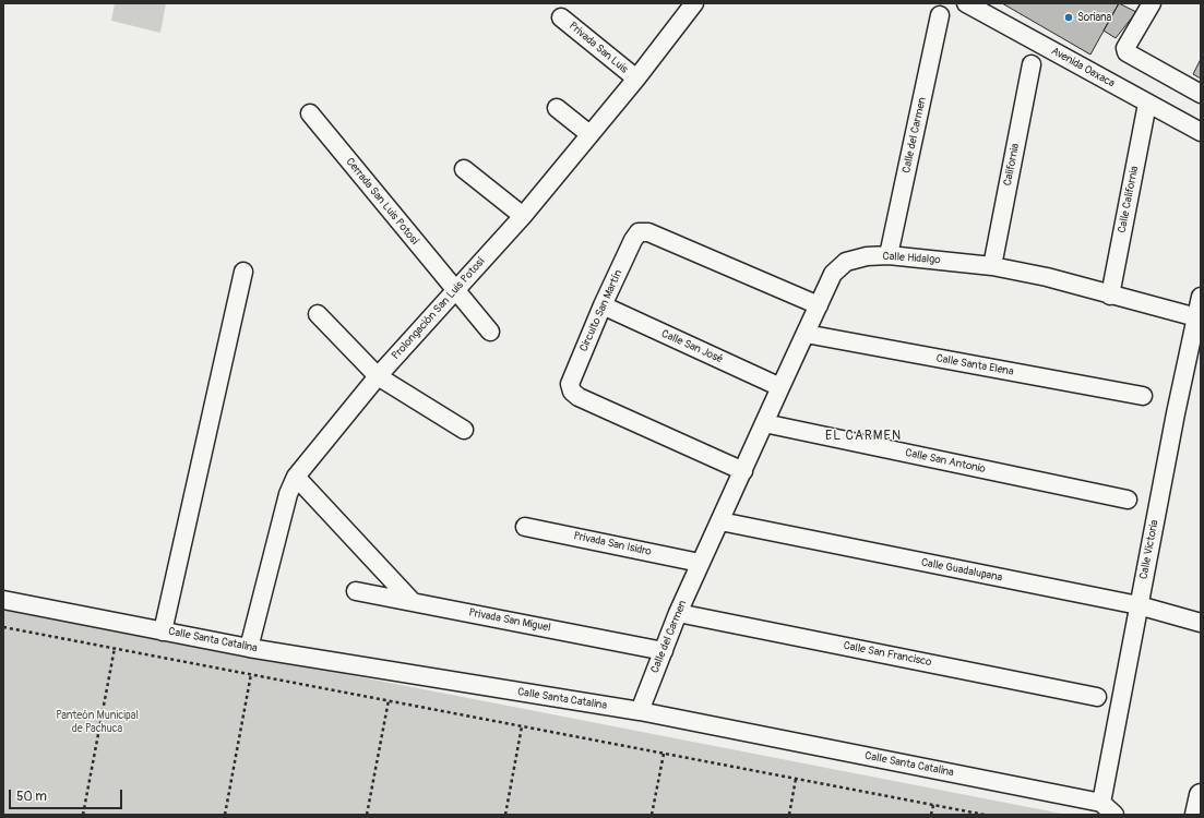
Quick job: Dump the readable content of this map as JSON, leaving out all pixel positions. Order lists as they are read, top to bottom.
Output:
{
  "streets": {
    "street": [
      "Privada San Luis",
      "Avenida Oaxaca",
      "Calle del Carmen",
      "California",
      "Calle California",
      "Cerrada San Luis Potosí",
      "Calle Hidalgo",
      "Prolongación San Luis Potosí",
      "Circuito San Martín",
      "Calle San José",
      "Calle Santa Elena",
      "Calle San Antonio",
      "Privada San Isidro",
      "Calle Victoria",
      "Calle Guadalupana",
      "Privada San Miguel",
      "Calle Santa Catalina",
      "Calle San Francisco"
    ]
  },
  "crossings": [
    ["Privada San Luis", "Prolongación San Luis Potosí"],
    ["Avenida Oaxaca", "Calle California"],
    ["Calle del Carmen", "Calle Hidalgo"],
    ["Calle del Carmen", "Privada San Isidro"],
    ["Calle del Carmen", "Privada San Miguel"],
    ["Calle del Carmen", "Calle Santa Catalina"],
    ["Calle del Carmen", "Calle San Francisco"],
    ["California", "Calle Hidalgo"],
    ["Calle California", "Calle Hidalgo"],
    ["Cerrada San Luis Potosí", "Prolongación San Luis Potosí"],
    ["Calle Hidalgo", "Circuito San Martín"],
    ["Calle Hidalgo", "Calle San José"],
    ["Calle Hidalgo", "Calle Santa Elena"],
    ["Calle Hidalgo", "Calle San Antonio"],
    ["Calle Hidalgo", "Privada San Isidro"],
    ["Calle Hidalgo", "Calle Victoria"],
    ["Calle Hidalgo", "Calle Guadalupana"],
    ["Prolongación San Luis Potosí", "Calle Santa Catalina"],
    ["Circuito San Martín", "Calle San José"],
    ["Calle Victoria", "Calle Guadalupana"],
    ["Calle Victoria", "Calle Santa Catalina"]
  ],
  "districts": ["EL CARMEN"],
  "parks": ["Panteón Municipal de Pachuca"],
  "places": ["Soriana"],
  "scale_bar": "50 m"
}
